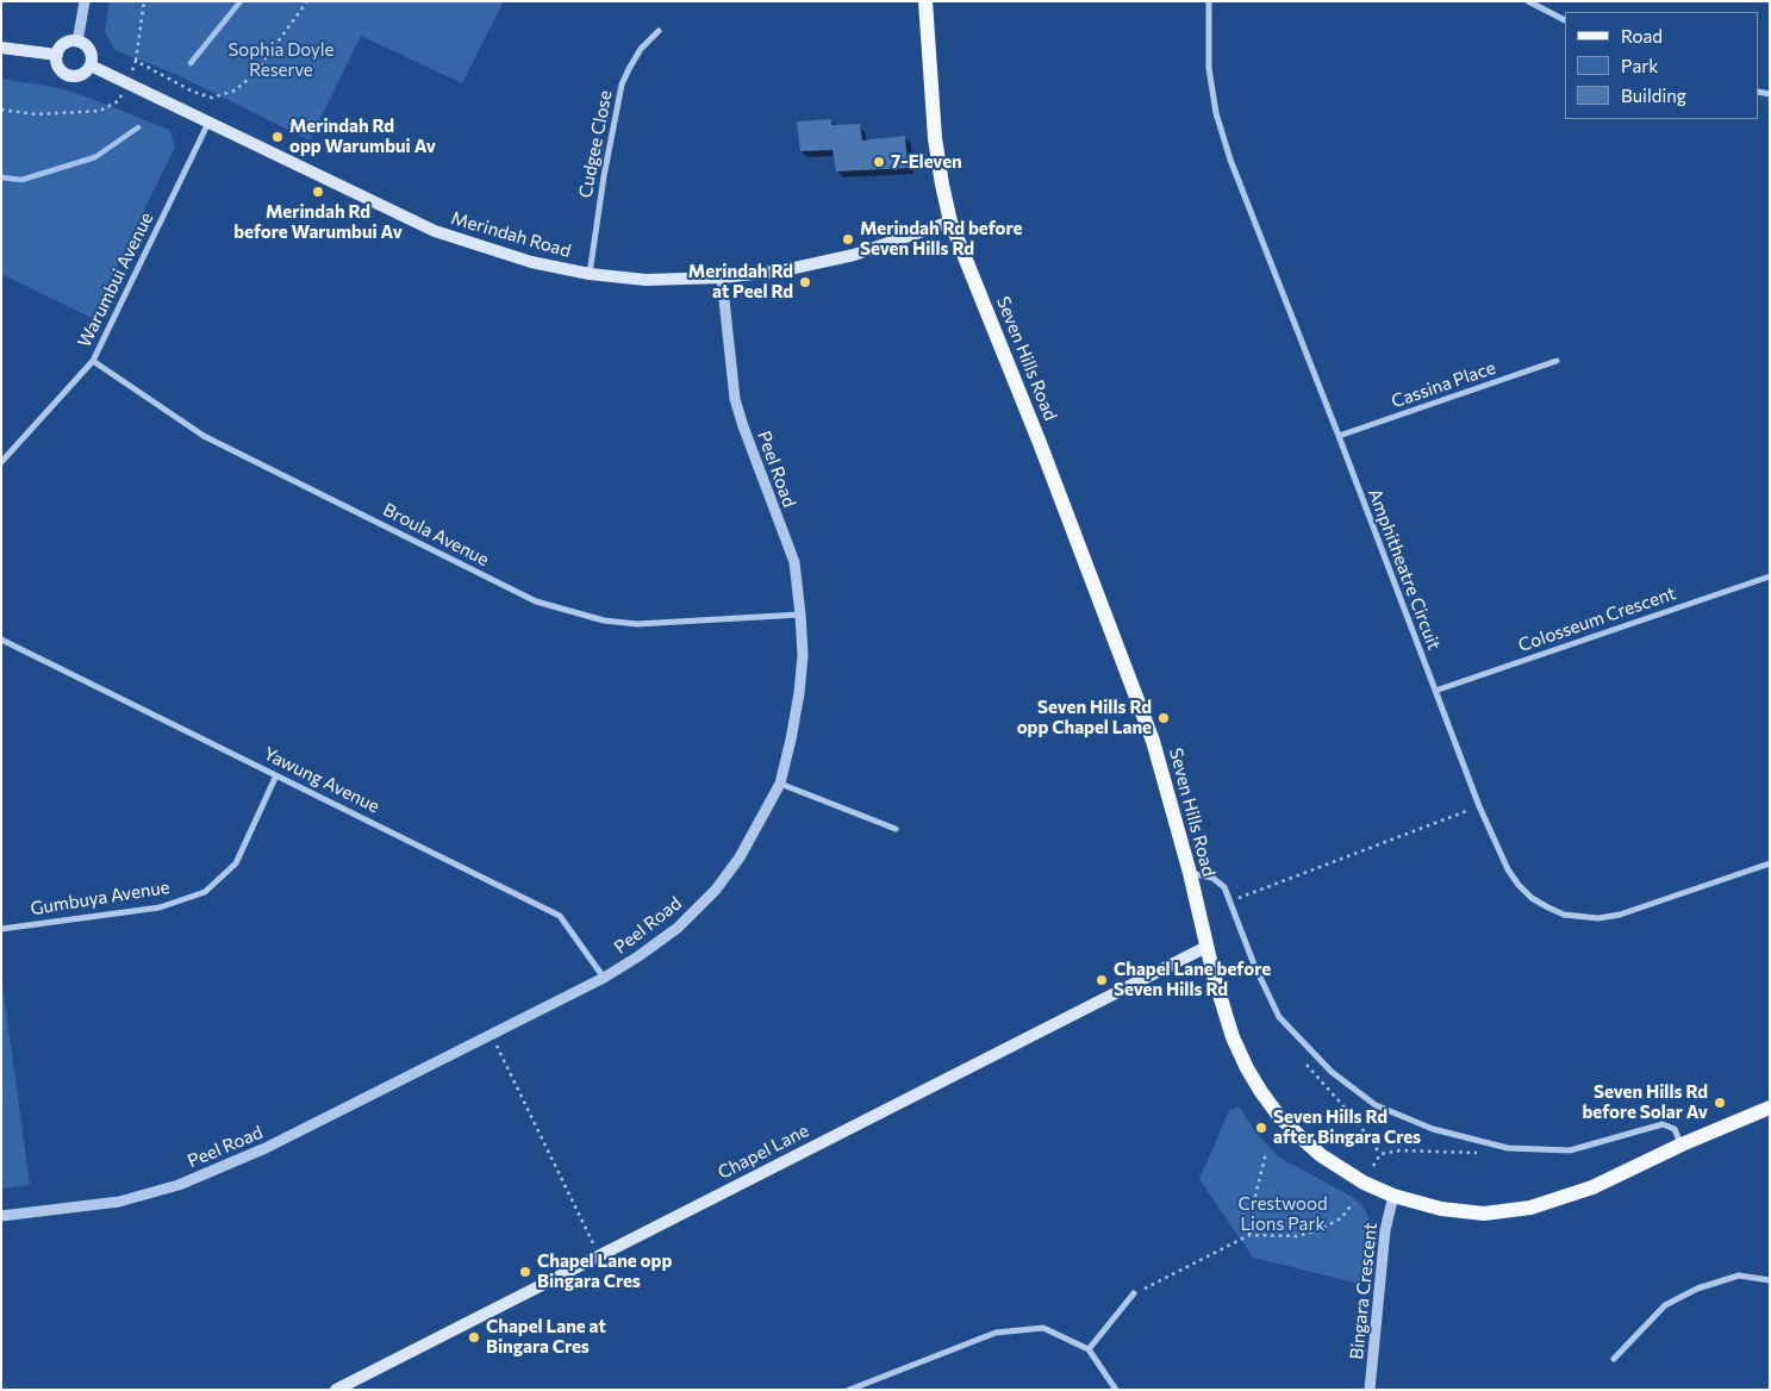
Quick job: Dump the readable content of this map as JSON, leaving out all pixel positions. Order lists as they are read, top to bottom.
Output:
{
  "streets": {
    "main road": ["Merindah Road", "Seven Hills Road", "Chapel Lane"],
    "street": [
      "Cudgee Close",
      "Warumbui Avenue",
      "Cassina Place",
      "Peel Road",
      "Broula Avenue",
      "Amphitheatre Circuit",
      "Colosseum Crescent",
      "Yawung Avenue",
      "Gumbuya Avenue",
      "Bingara Crescent"
    ]
  },
  "crossings": [
    ["Cudgee Close", "Merindah Road"],
    ["Merindah Road", "Warumbui Avenue"],
    ["Merindah Road", "Seven Hills Road"],
    ["Merindah Road", "Peel Road"],
    ["Warumbui Avenue", "Broula Avenue"],
    ["Seven Hills Road", "Chapel Lane"],
    ["Seven Hills Road", "Bingara Crescent"],
    ["Cassina Place", "Amphitheatre Circuit"],
    ["Peel Road", "Broula Avenue"],
    ["Peel Road", "Yawung Avenue"],
    ["Amphitheatre Circuit", "Colosseum Crescent"],
    ["Yawung Avenue", "Gumbuya Avenue"]
  ],
  "parks": ["Sophia Doyle Reserve", "Crestwood Lions Park"],
  "places": [
    "Merindah Rd opp Warumbui Av",
    "7-Eleven",
    "Merindah Rd before Warumbui Av",
    "Merindah Rd before Seven Hills Rd",
    "Merindah Rd at Peel Rd",
    "Seven Hills Rd opp Chapel Lane",
    "Chapel Lane before Seven Hills Rd",
    "Seven Hills Rd before Solar Av",
    "Seven Hills Rd after Bingara Cres",
    "Chapel Lane opp Bingara Cres",
    "Chapel Lane at Bingara Cres"
  ],
  "legend": ["Road", "Park", "Building"]
}
